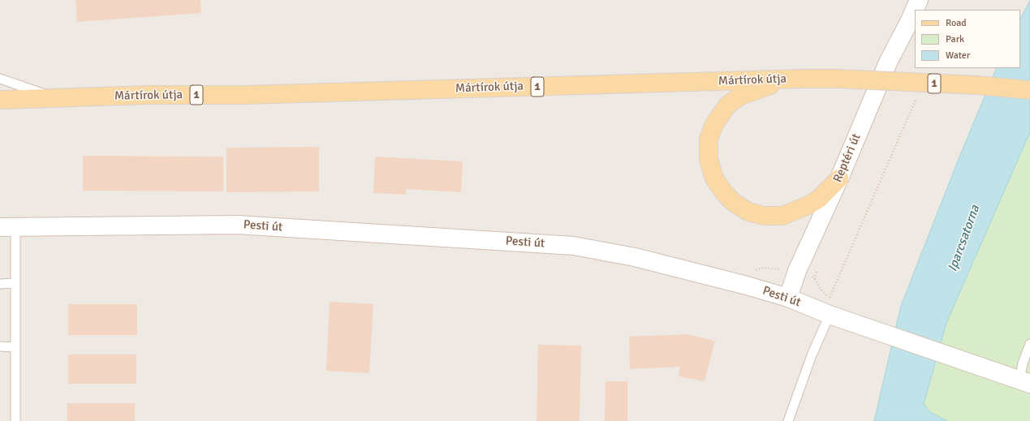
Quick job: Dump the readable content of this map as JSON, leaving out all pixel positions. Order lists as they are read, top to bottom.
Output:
{
  "streets": {
    "main road": ["Mártírok útja", "1"],
    "street": ["Reptéri út", "Pesti út"]
  },
  "crossings": [
    ["Reptéri út", "Pesti út"]
  ],
  "water": ["Iparcsatorna"],
  "legend": ["Road", "Park", "Water"]
}
